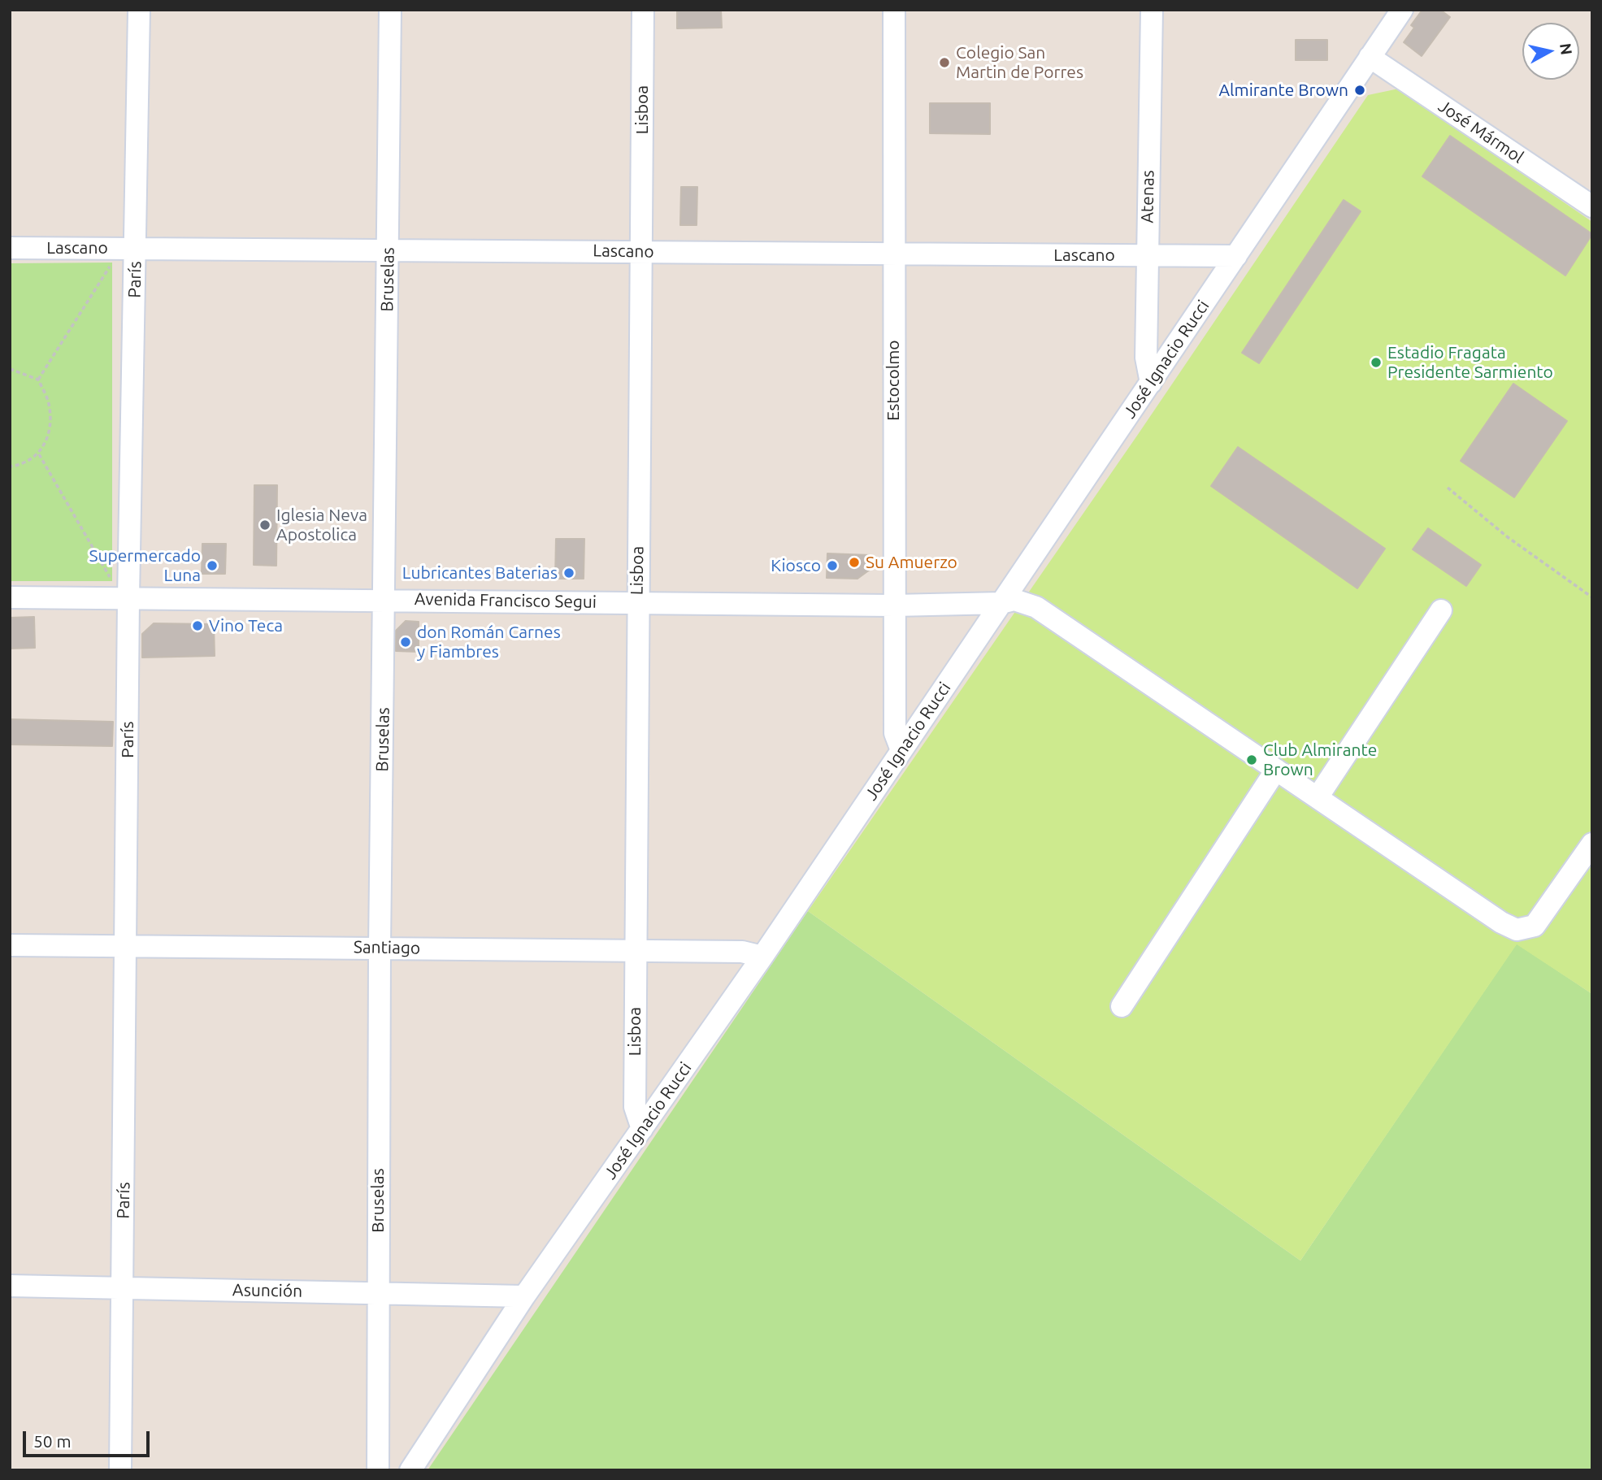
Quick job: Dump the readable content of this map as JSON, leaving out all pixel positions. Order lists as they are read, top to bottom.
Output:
{
  "streets": {
    "street": [
      "Lisboa",
      "José Mármol",
      "Atenas",
      "Lascano",
      "París",
      "Bruselas",
      "José Ignacio Rucci",
      "Estocolmo",
      "Avenida Francisco Segui",
      "Santiago",
      "Asunción"
    ]
  },
  "crossings": [
    ["Lisboa", "Lascano"],
    ["Lisboa", "José Ignacio Rucci"],
    ["Lisboa", "Avenida Francisco Segui"],
    ["Lisboa", "Santiago"],
    ["José Mármol", "José Ignacio Rucci"],
    ["Atenas", "Lascano"],
    ["Atenas", "José Ignacio Rucci"],
    ["Lascano", "París"],
    ["Lascano", "Bruselas"],
    ["Lascano", "José Ignacio Rucci"],
    ["Lascano", "Estocolmo"],
    ["París", "Avenida Francisco Segui"],
    ["París", "Santiago"],
    ["París", "Asunción"],
    ["Bruselas", "Avenida Francisco Segui"],
    ["Bruselas", "Santiago"],
    ["Bruselas", "Asunción"],
    ["José Ignacio Rucci", "Estocolmo"],
    ["José Ignacio Rucci", "Avenida Francisco Segui"],
    ["José Ignacio Rucci", "Santiago"],
    ["José Ignacio Rucci", "Asunción"],
    ["Estocolmo", "Avenida Francisco Segui"]
  ],
  "places": [
    "Colegio San Martin de Porres",
    "Almirante Brown",
    "Estadio Fragata Presidente Sarmiento",
    "Iglesia Neva Apostolica",
    "Su Amuerzo",
    "Supermercado Luna",
    "Kiosco",
    "Lubricantes Baterias",
    "Vino Teca",
    "don Román Carnes y Fiambres",
    "Club Almirante Brown"
  ],
  "scale_bar": "50 m",
  "north": "right"
}
